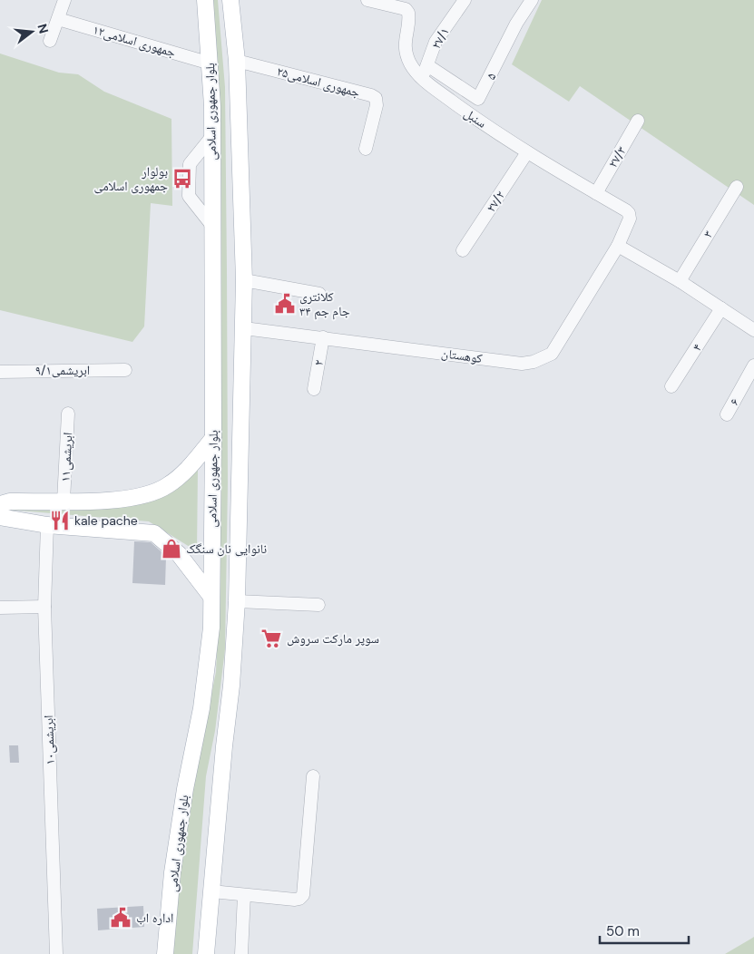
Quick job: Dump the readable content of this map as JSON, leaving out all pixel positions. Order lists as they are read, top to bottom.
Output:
{
  "streets": {
    "main road": ["بلوار جمهوری اسلامی"],
    "street": [
      "۲۷/۱",
      "جمهوری اسلامی۱۲",
      "۵",
      "جمهوری اسلامی۲۵",
      "سنبل",
      "۲۷/۳",
      "۲۷/۲",
      "۳",
      "۴",
      "کوهستان",
      "۲",
      "۹/۱ابریشمی",
      "۶",
      "ابریشمی۱۱",
      "ابریشمی۱۰"
    ]
  },
  "crossings": [
    ["۲۷/۱", "۵"],
    ["۲۷/۱", "سنبل"],
    ["جمهوری اسلامی۱۲", "بلوار جمهوری اسلامی"],
    ["سنبل", "۲۷/۳"],
    ["سنبل", "۲۷/۲"],
    ["سنبل", "کوهستان"],
    ["کوهستان", "۲"]
  ],
  "places": {
    "bus stop": ["بولوار جمهوری اسلامی"],
    "public building": ["کلانتری ۳۴ جام جم", "اداره اب"],
    "restaurant": ["kale pache"],
    "shop": ["نانوایی نان سنگک"],
    "supermarket": ["سوپر مارکت سروش"]
  },
  "scale_bar": "50 m",
  "north": "right"
}
